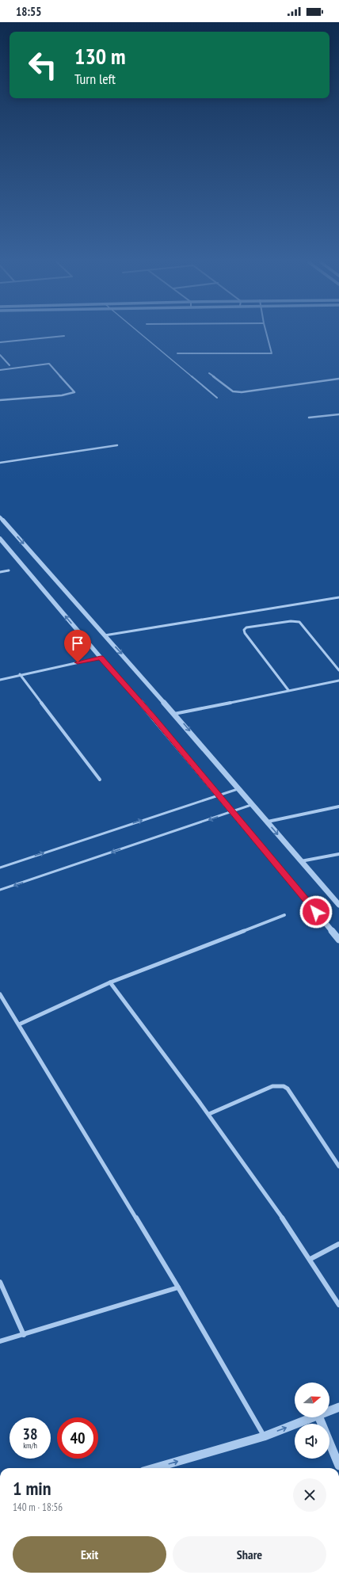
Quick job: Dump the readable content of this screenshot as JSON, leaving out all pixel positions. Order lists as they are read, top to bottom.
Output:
{
  "north": "right",
  "page": {
    "status": "18:55",
    "turn": ["130 m", "Turn left"],
    "speed": "38 km/h",
    "limit": "40",
    "heading": ["1 min", "140 m · 18:56"],
    "buttons": ["Exit", "Share"]
  }
}
